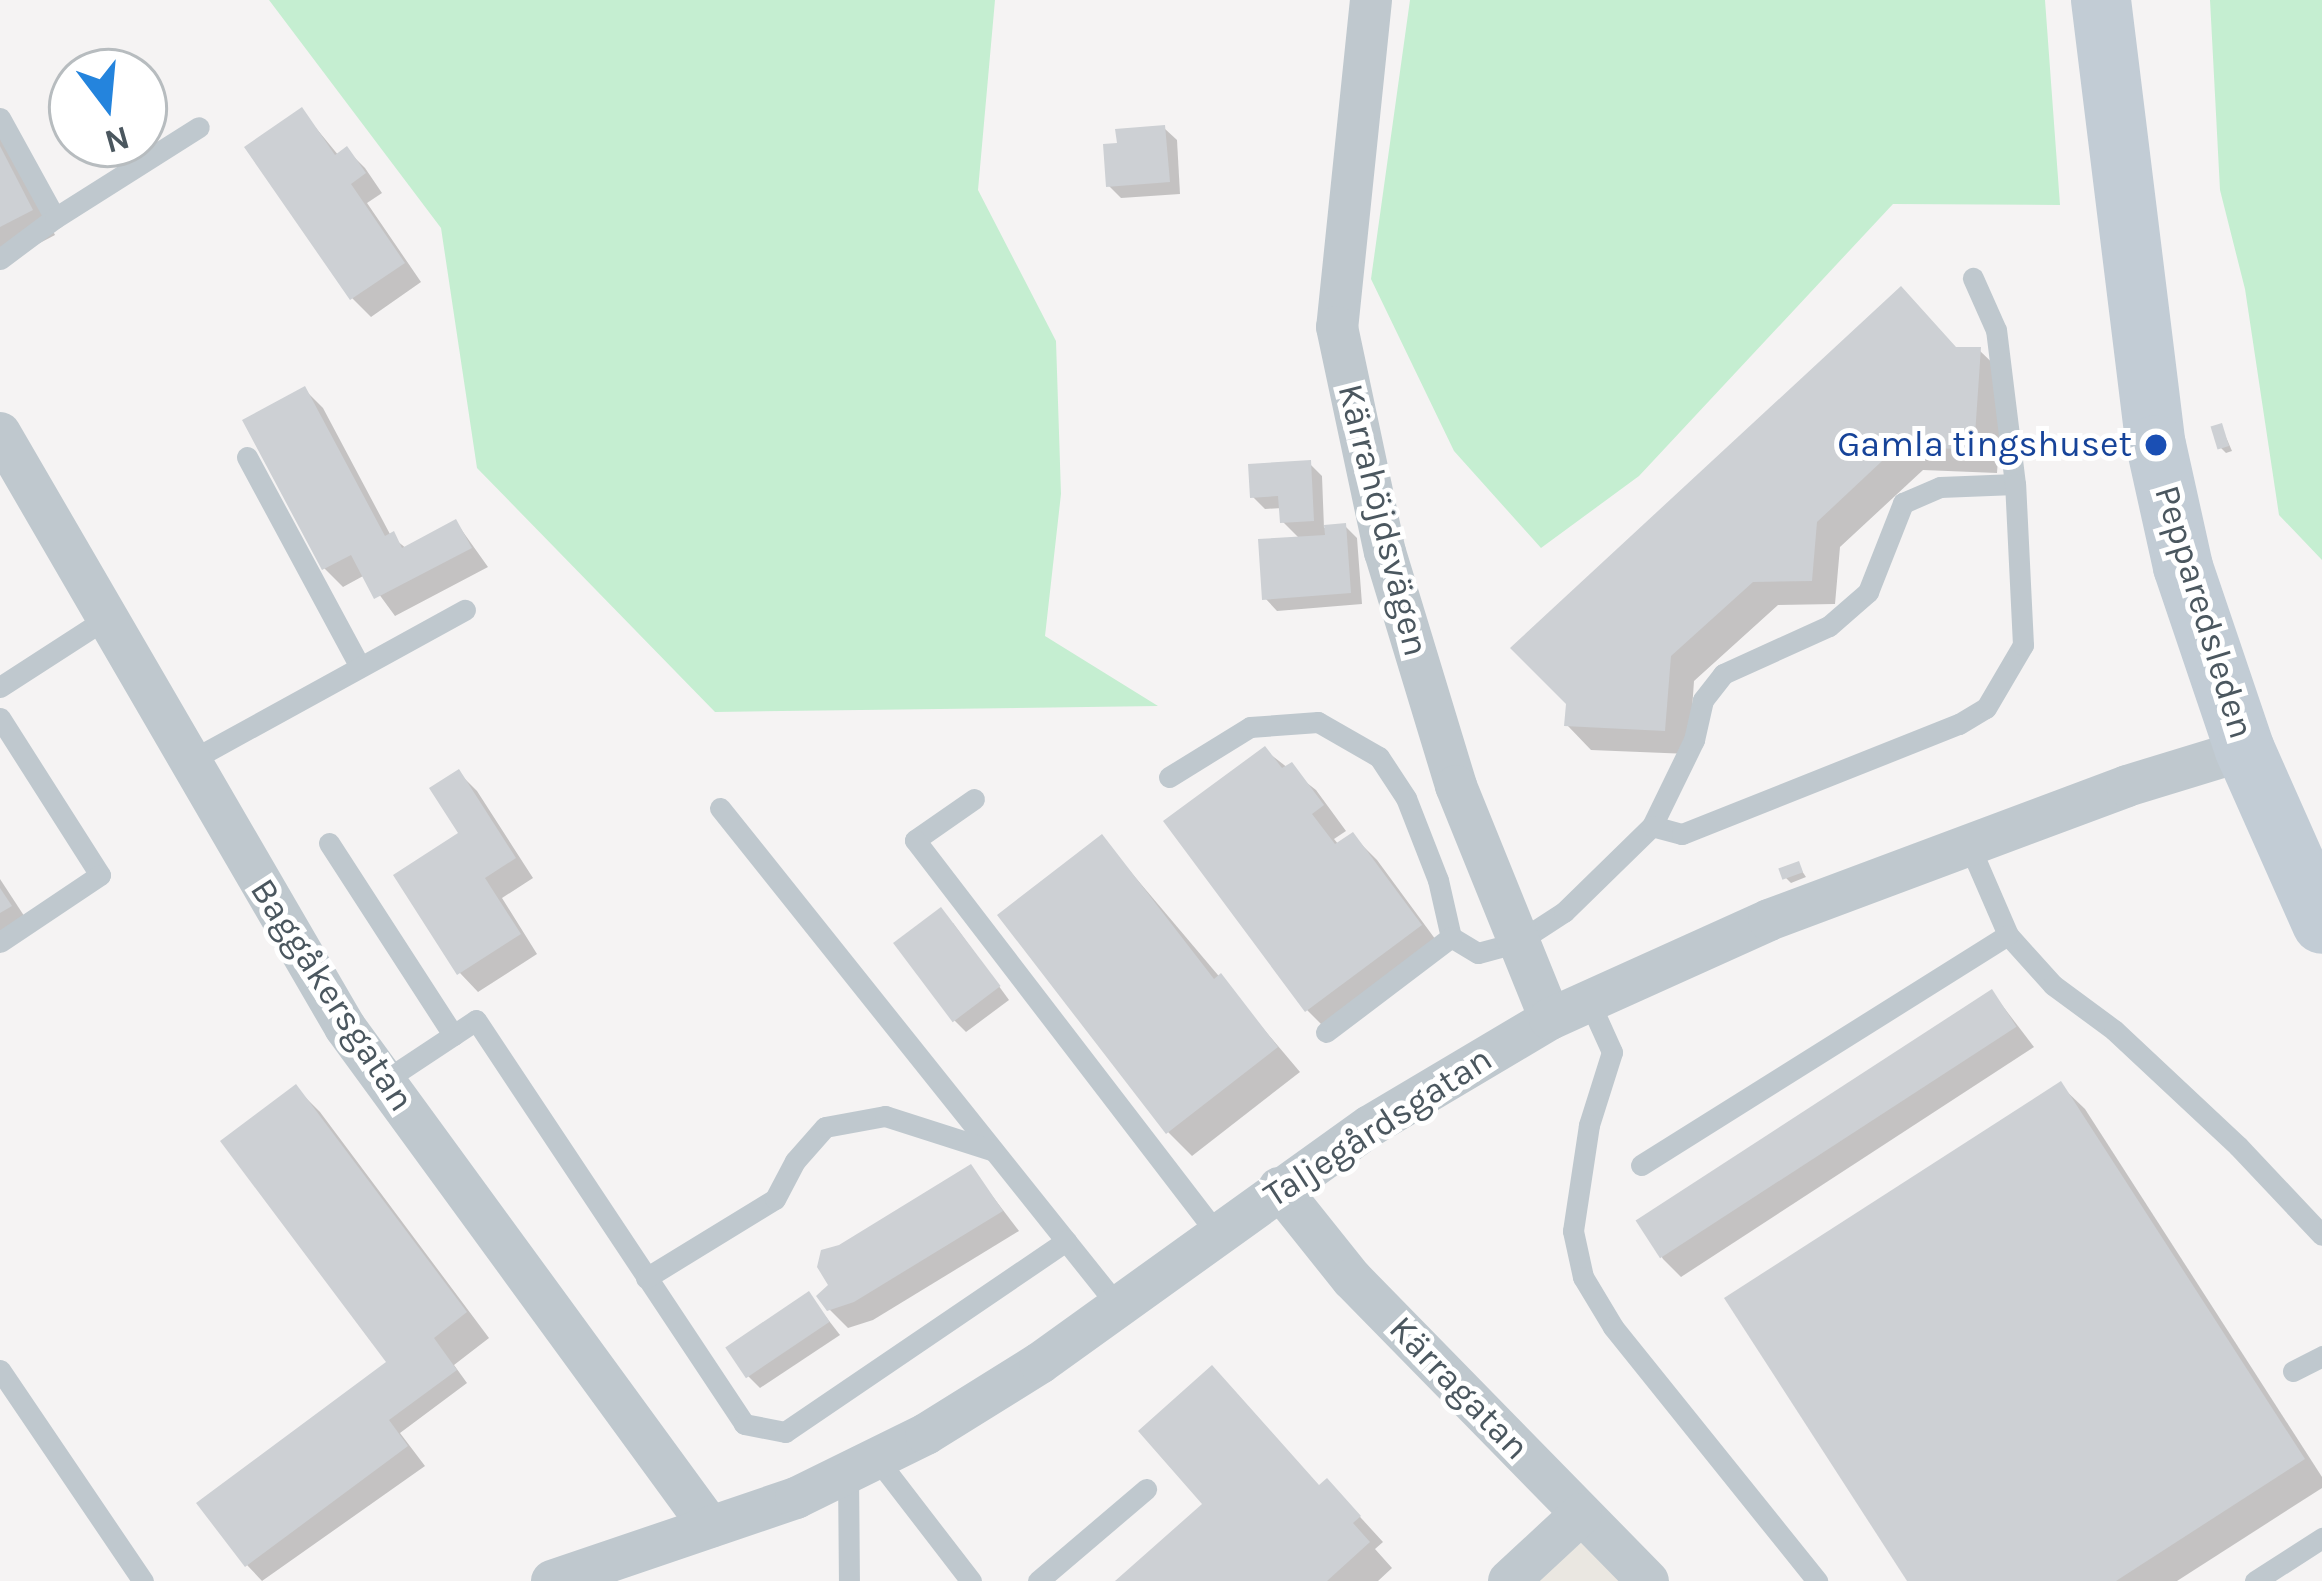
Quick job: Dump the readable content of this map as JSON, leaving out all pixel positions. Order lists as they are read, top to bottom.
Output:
{
  "streets": {
    "street": [
      "Kärrahöjdsvägen",
      "Pepparedsleden",
      "Baggåkersgatan",
      "Taljegårdsgatan",
      "Kärragatan"
    ]
  },
  "crossings": [
    ["Kärrahöjdsvägen", "Taljegårdsgatan"],
    ["Pepparedsleden", "Taljegårdsgatan"],
    ["Baggåkersgatan", "Taljegårdsgatan"],
    ["Taljegårdsgatan", "Kärragatan"]
  ],
  "places": ["Gamla tingshuset"],
  "north": "bottom"
}
